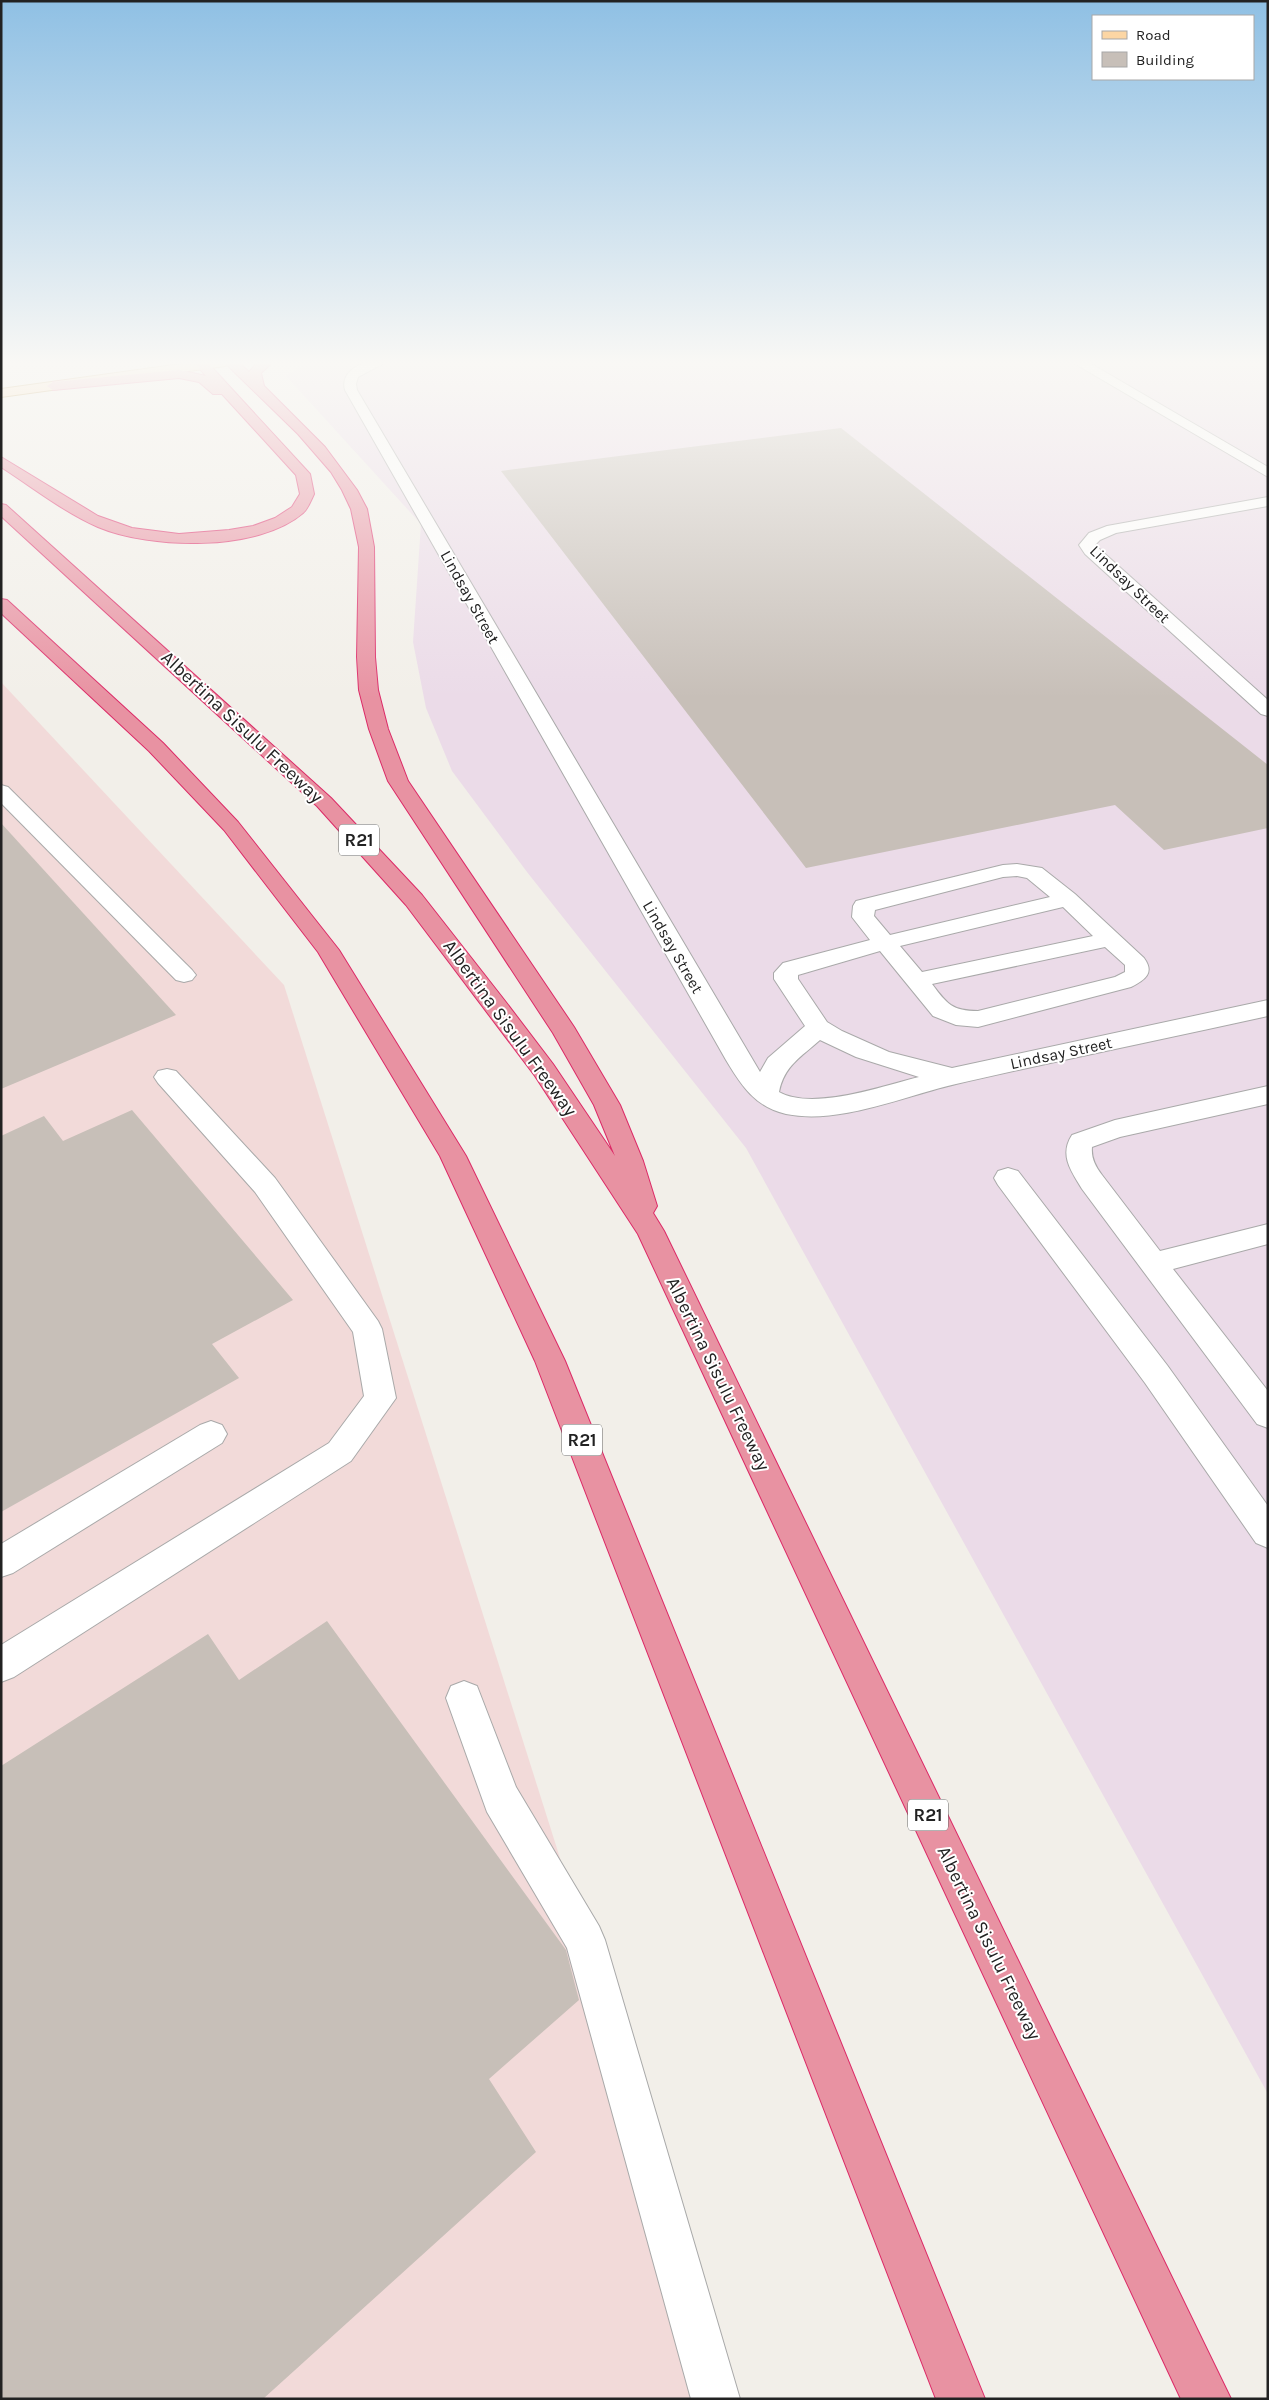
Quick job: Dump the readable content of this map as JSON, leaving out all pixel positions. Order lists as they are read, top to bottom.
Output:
{
  "streets": {
    "highway": ["Albertina Sisulu Freeway", "R21"],
    "street": ["Lindsay Street"]
  },
  "legend": ["Road", "Building"]
}
